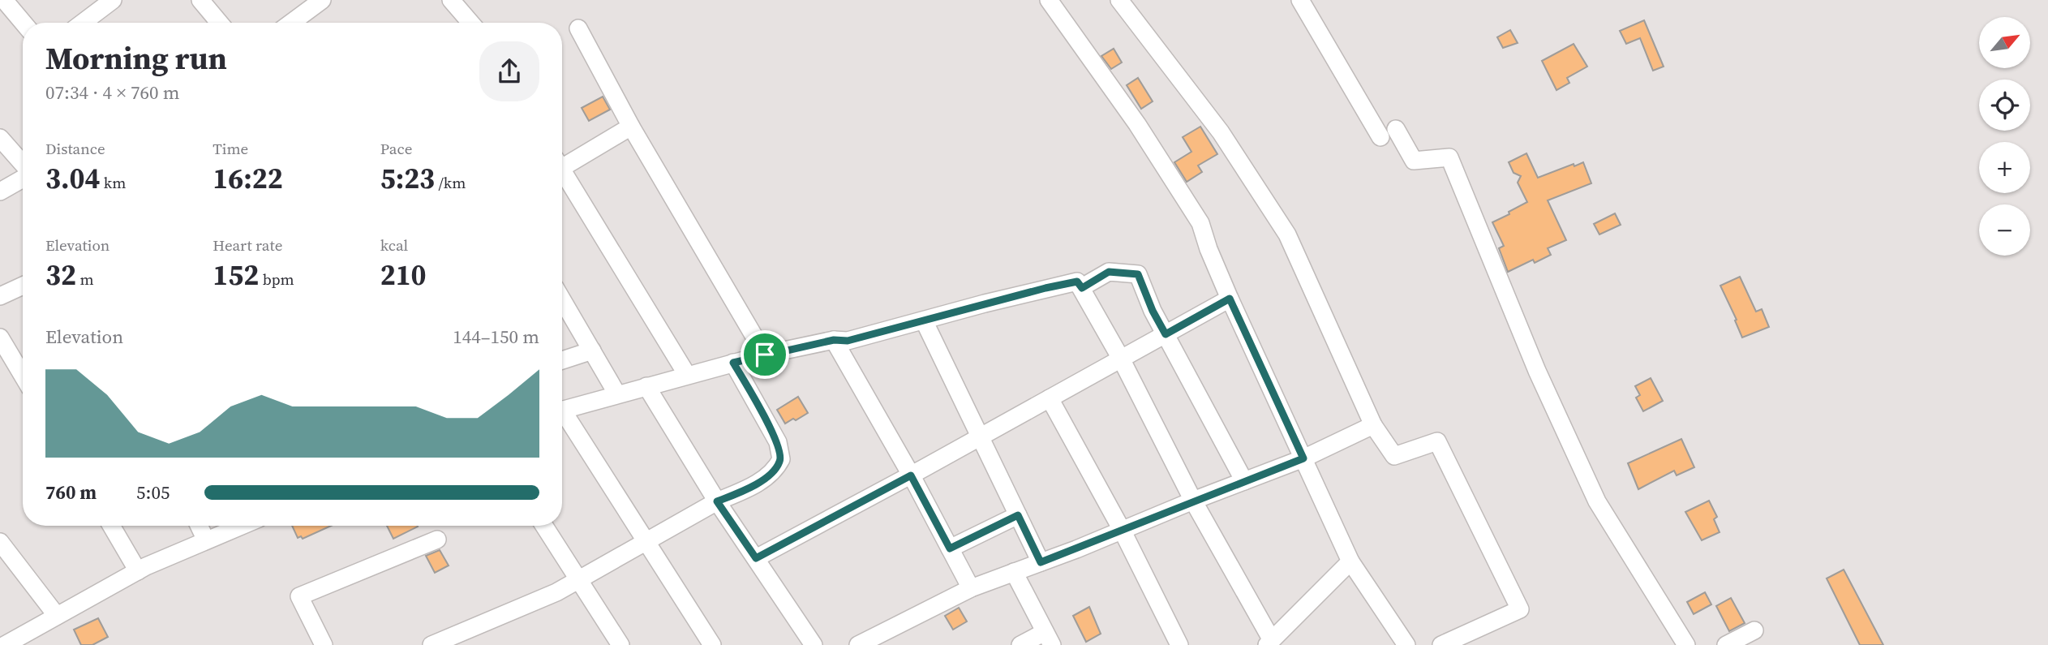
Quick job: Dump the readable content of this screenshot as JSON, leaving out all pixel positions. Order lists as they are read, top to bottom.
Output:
{
  "north": "top right",
  "page": {
    "map_buttons": ["+", "−"],
    "heading": ["Morning run", "07:34 · 4 × 760 m"],
    "stats": [
      ["Distance", "3.04 km"],
      ["Time", "16:22"],
      ["Pace", "5:23 /km"],
      ["Elevation", "32 m"],
      ["Heart rate", "152 bpm"],
      ["kcal", "210"]
    ],
    "chart": ["Elevation", "144–150 m"],
    "list": [
      {
        "name": "760 m",
        "note": "5:05"
      }
    ]
  }
}
